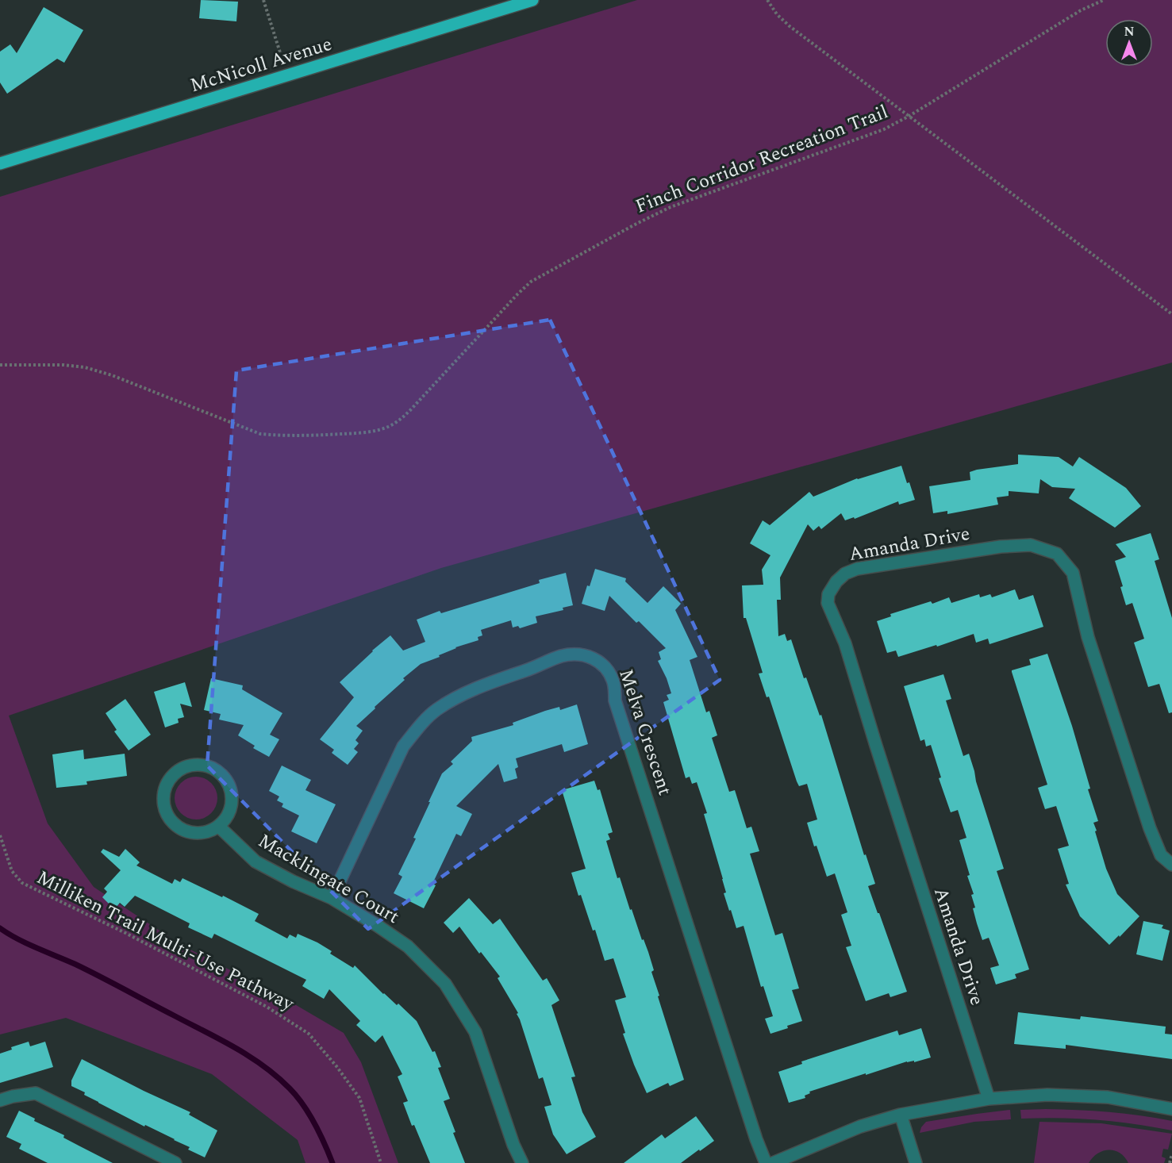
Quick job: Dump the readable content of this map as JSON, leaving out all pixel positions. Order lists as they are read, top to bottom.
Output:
{
  "streets": {
    "main road": ["McNicoll Avenue"],
    "street": ["Amanda Drive", "Melva Crescent", "Macklingate Court"],
    "path": ["Finch Corridor Recreation Trail", "Milliken Trail Multi-Use Pathway"]
  },
  "crossings": [
    ["Melva Crescent", "Macklingate Court"]
  ],
  "north": "top"
}
